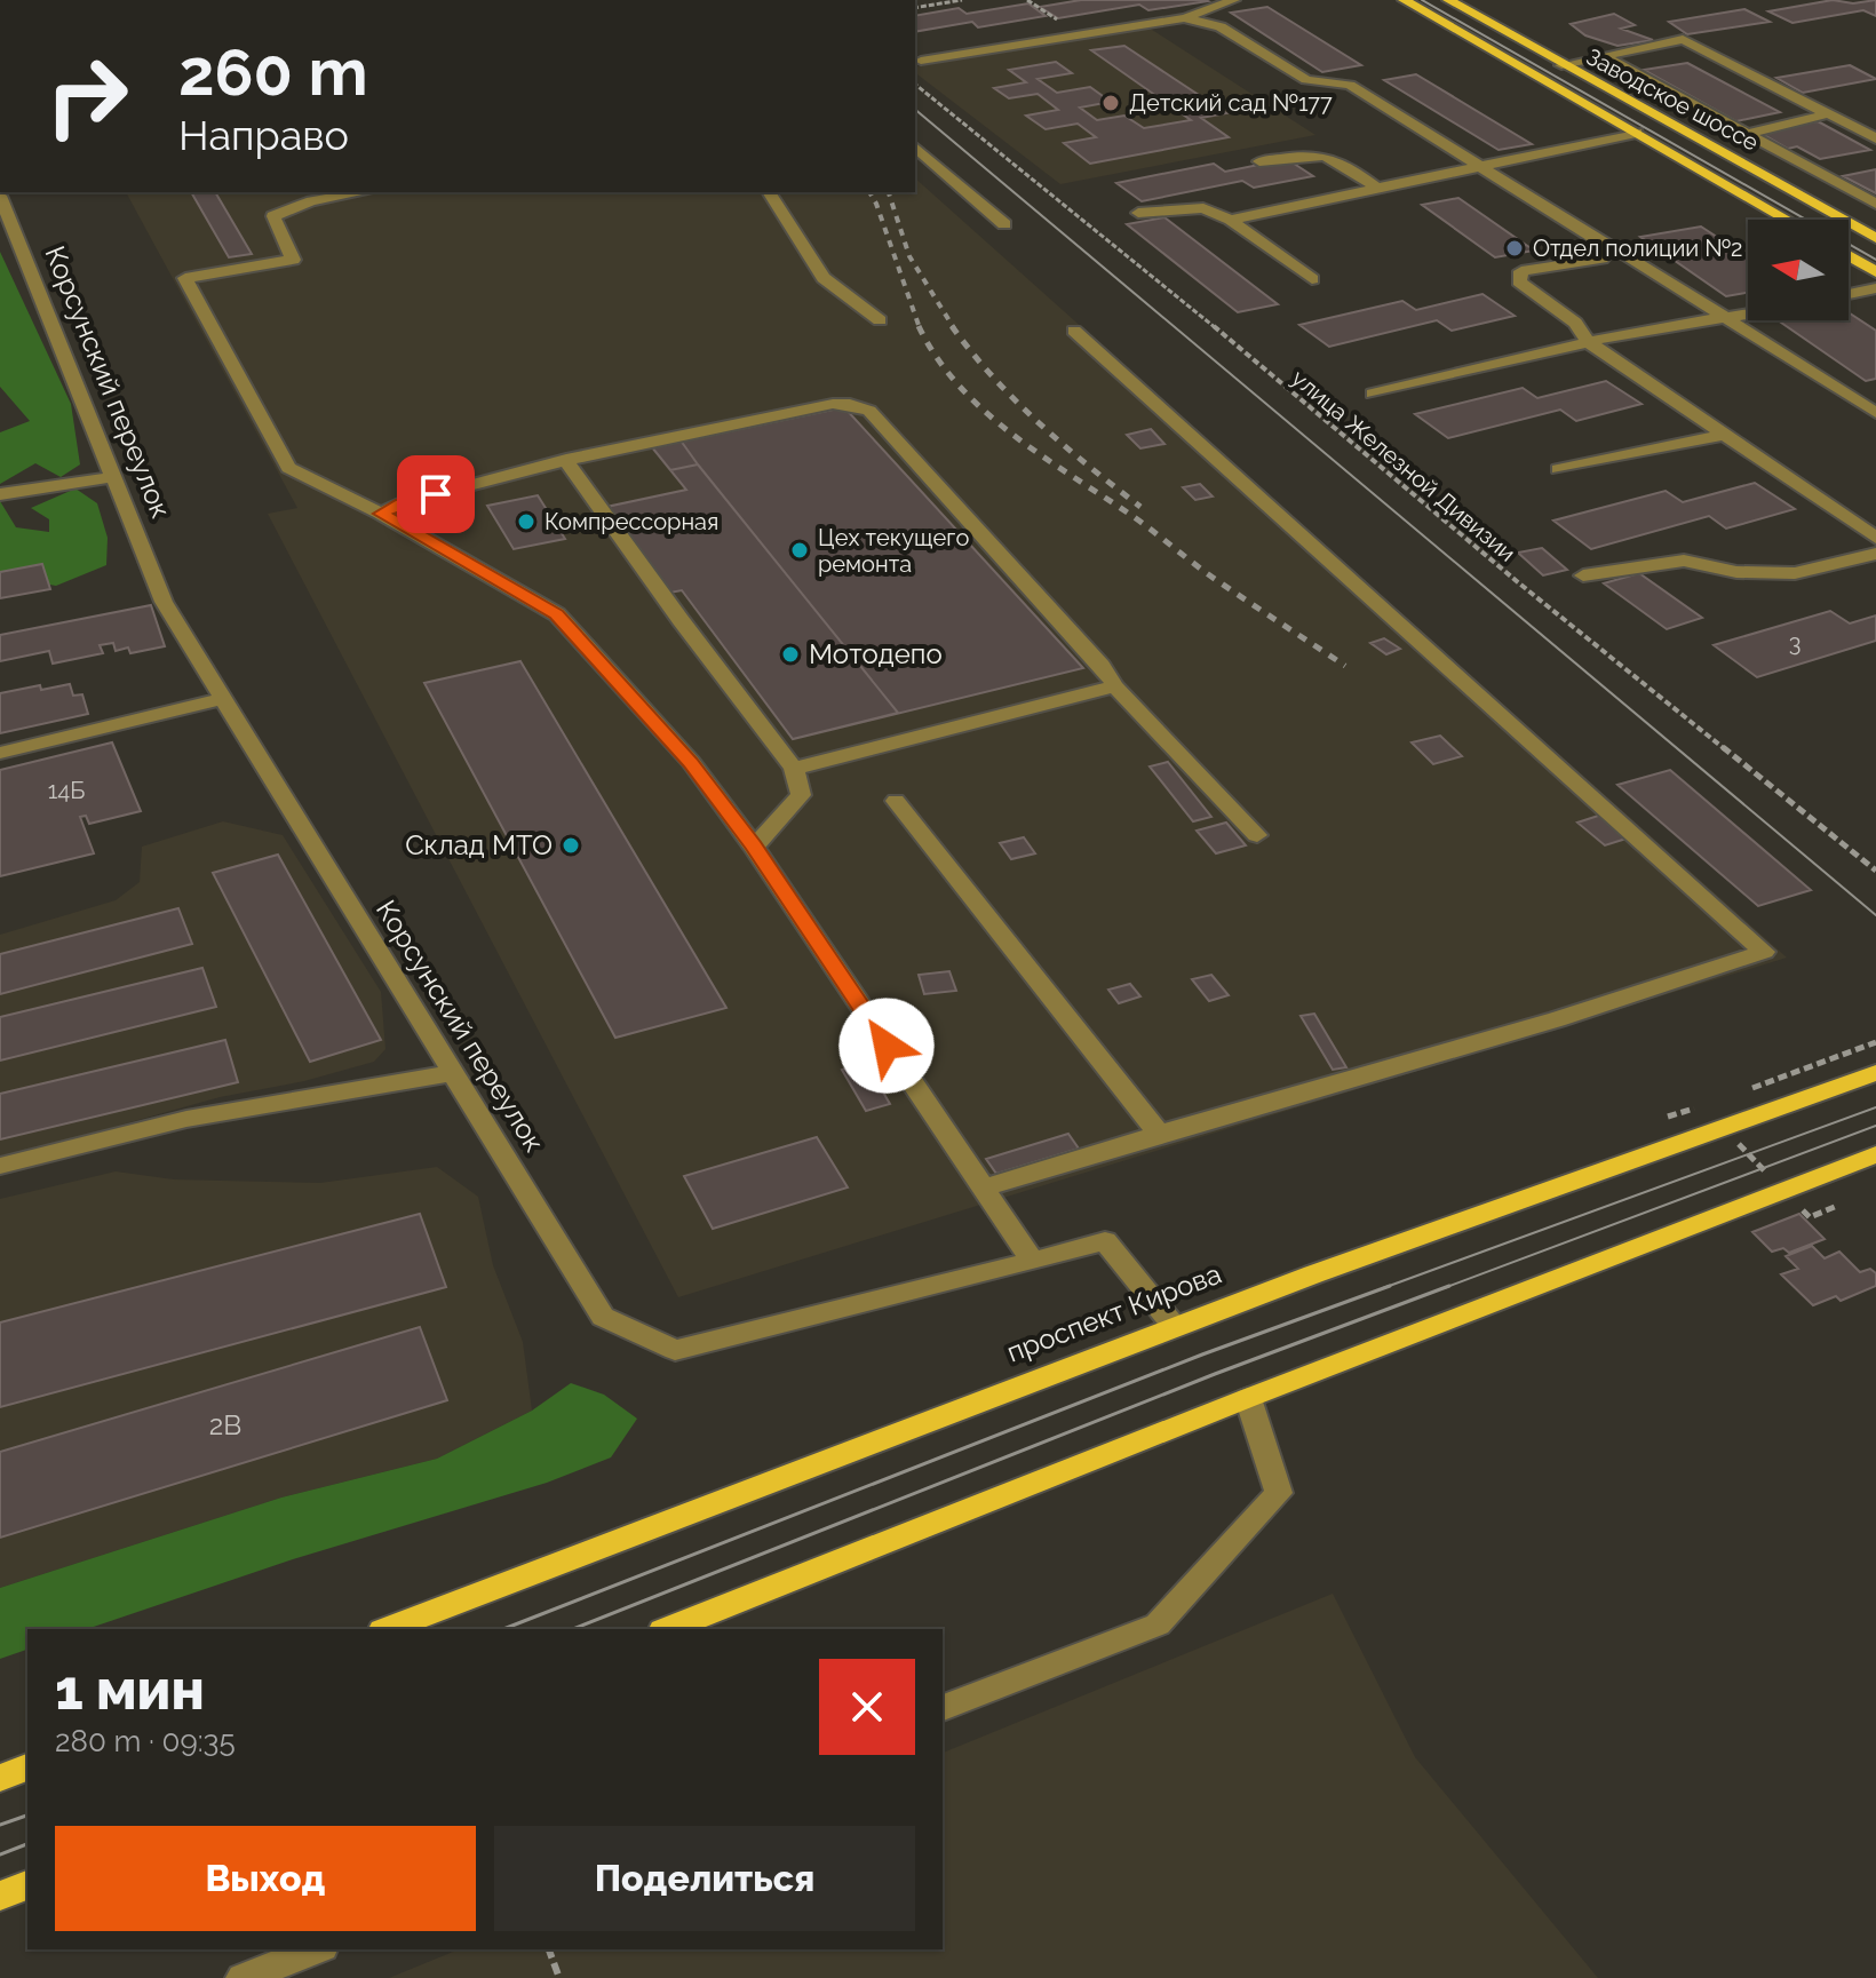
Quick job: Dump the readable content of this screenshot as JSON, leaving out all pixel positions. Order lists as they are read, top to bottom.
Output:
{
  "streets": {
    "main road": ["Заводское шоссе", "проспект Кирова"],
    "street": ["Корсунский переулок"],
    "path": ["улица Железной Дивизии"]
  },
  "crossings": [
    ["Корсунский переулок", "проспект Кирова"]
  ],
  "places": [
    "Детский сад №177",
    "Отдел полиции №2",
    "Компрессорная",
    "Цех текущего ремонта",
    "Мотодепо",
    "Склад МТО"
  ],
  "house_numbers": ["3", "14Б", "2В"],
  "north": "left",
  "page": {
    "turn": ["260 m", "Направо"],
    "heading": ["1 мин", "280 m · 09:35"],
    "buttons": ["Выход", "Поделиться"]
  }
}
